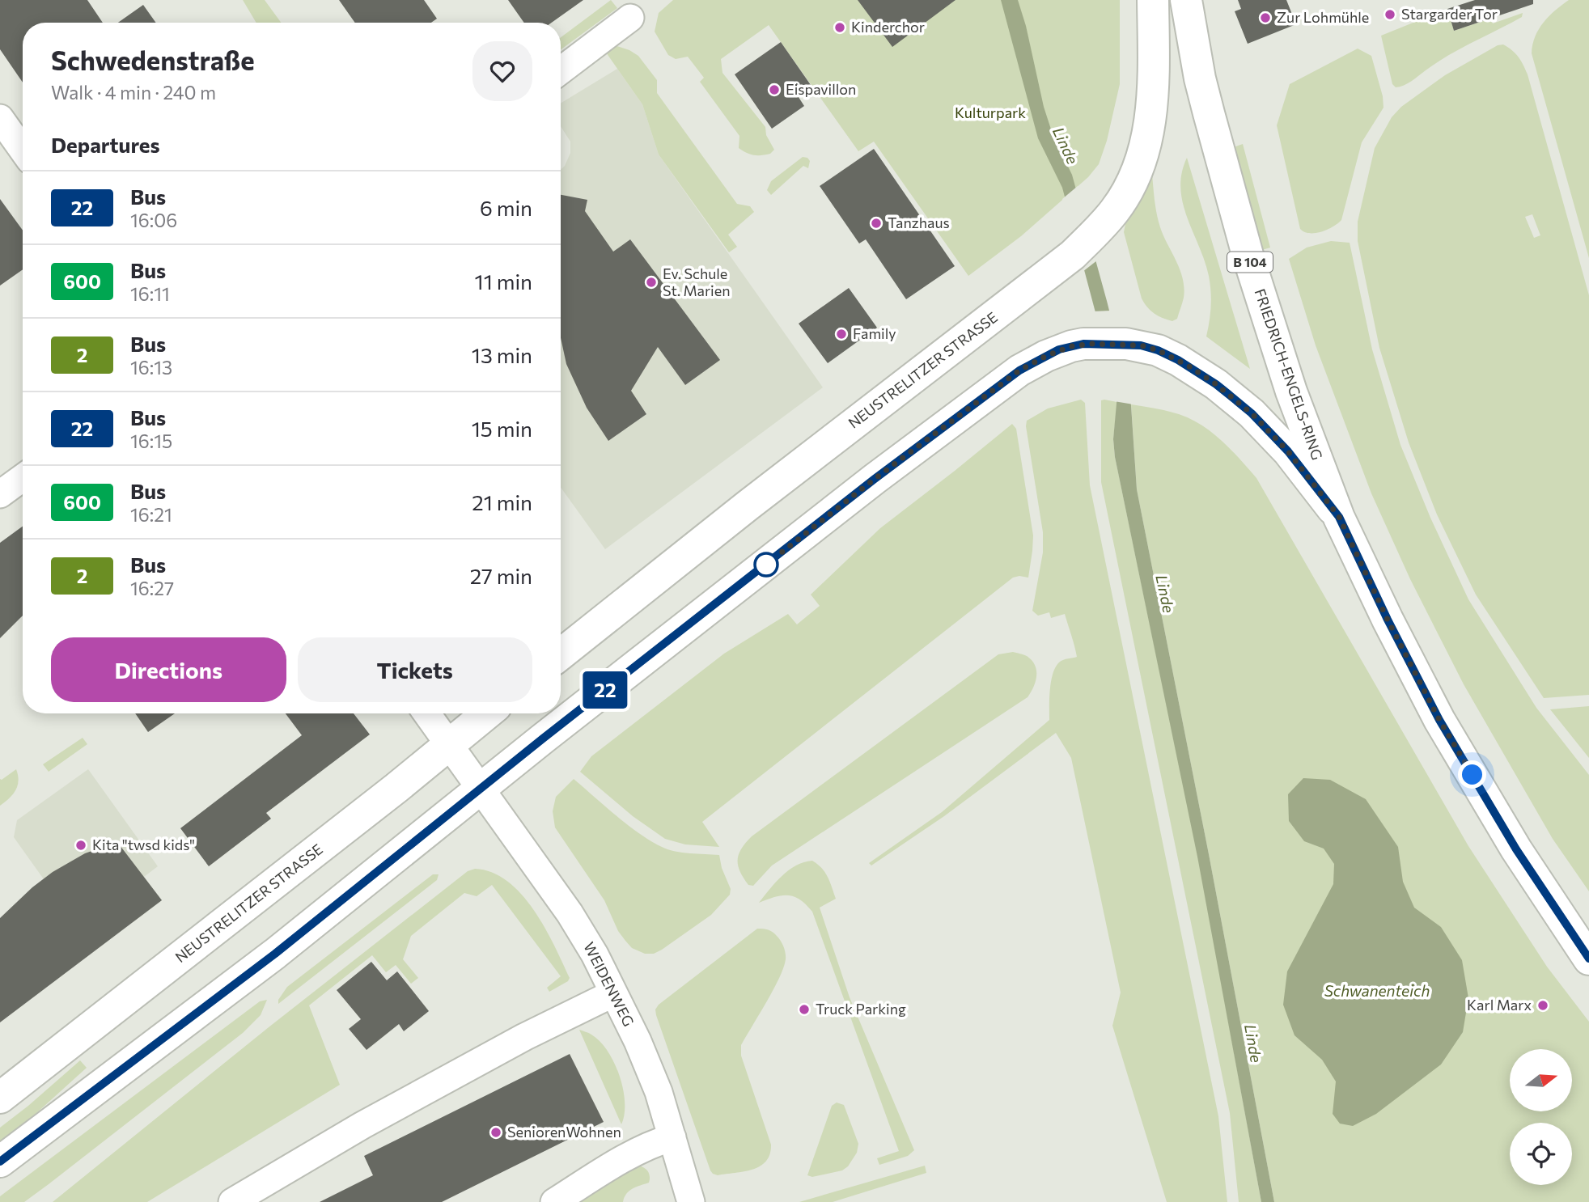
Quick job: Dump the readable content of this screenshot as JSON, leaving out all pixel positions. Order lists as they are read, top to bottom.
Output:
{
  "streets": {
    "main road": ["B 104", "NEUSTRELITZER STRASSE", "FRIEDRICH-ENGELS-RING"],
    "street": ["WEIDENWEG"]
  },
  "crossings": [
    ["NEUSTRELITZER STRASSE", "WEIDENWEG"]
  ],
  "water": ["Linde", "Schwanenteich"],
  "parks": ["Kulturpark"],
  "places": [
    "Stargarder Tor",
    "Zur Lohmühle",
    "Kinderchor",
    "Eispavillon",
    "Tanzhaus",
    "Ev. Schule St. Marien",
    "Family",
    "Kita \"twsd kids\"",
    "Karl Marx",
    "Truck Parking",
    "SeniorenWohnen"
  ],
  "lines": ["bus line 22"],
  "north": "right",
  "page": {
    "on_map": "22",
    "heading": [
      ["Schwedenstraße", "Walk · 4 min · 240 m"],
      "Departures"
    ],
    "list": [
      {
        "mark": "22",
        "name": "Bus",
        "note": "16:06",
        "value": "6 min"
      },
      {
        "mark": "600",
        "name": "Bus",
        "note": "16:11",
        "value": "11 min"
      },
      {
        "mark": "2",
        "name": "Bus",
        "note": "16:13",
        "value": "13 min"
      },
      {
        "mark": "22",
        "name": "Bus",
        "note": "16:15",
        "value": "15 min"
      },
      {
        "mark": "600",
        "name": "Bus",
        "note": "16:21",
        "value": "21 min"
      },
      {
        "mark": "2",
        "name": "Bus",
        "note": "16:27",
        "value": "27 min"
      }
    ],
    "buttons": ["Directions", "Tickets"]
  }
}
